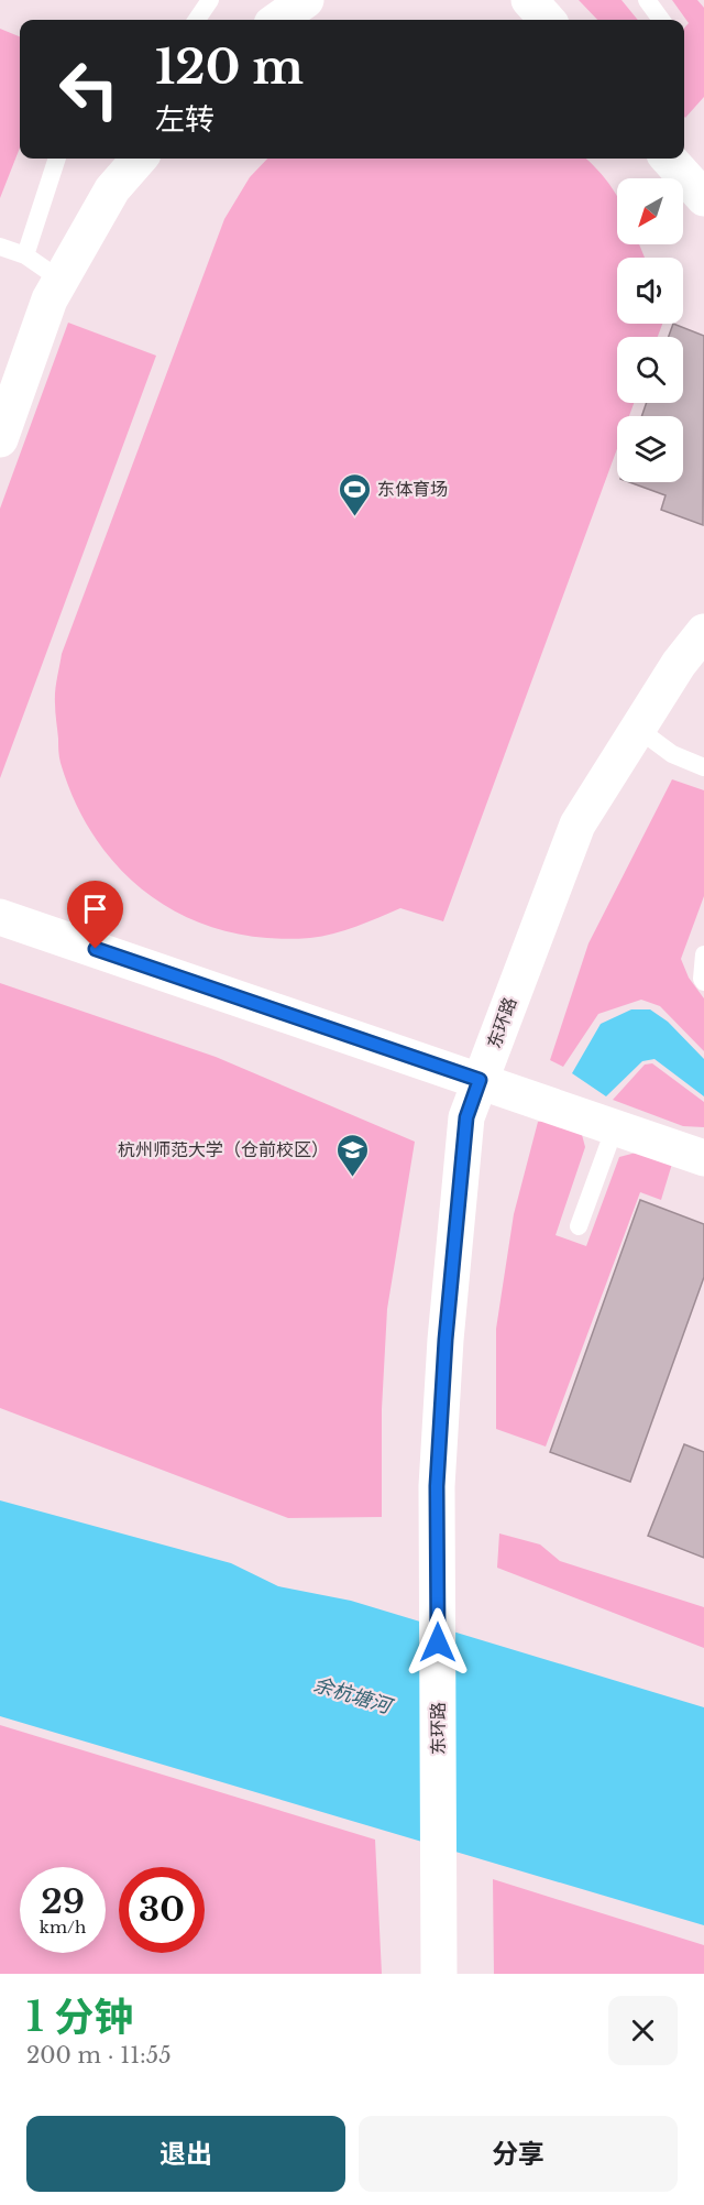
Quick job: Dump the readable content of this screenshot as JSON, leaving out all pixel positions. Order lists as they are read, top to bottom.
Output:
{
  "streets": {
    "street": ["东环路"]
  },
  "water": ["余杭塘河"],
  "places": {
    "sports": ["东体育场"],
    "school or university": ["杭州师范大学（仓前校区）"]
  },
  "north": "bottom left",
  "page": {
    "turn": ["120 m", "左转"],
    "speed": "29 km/h",
    "limit": "30",
    "heading": ["1 分钟", "200 m · 11:55"],
    "buttons": ["退出", "分享"]
  }
}
